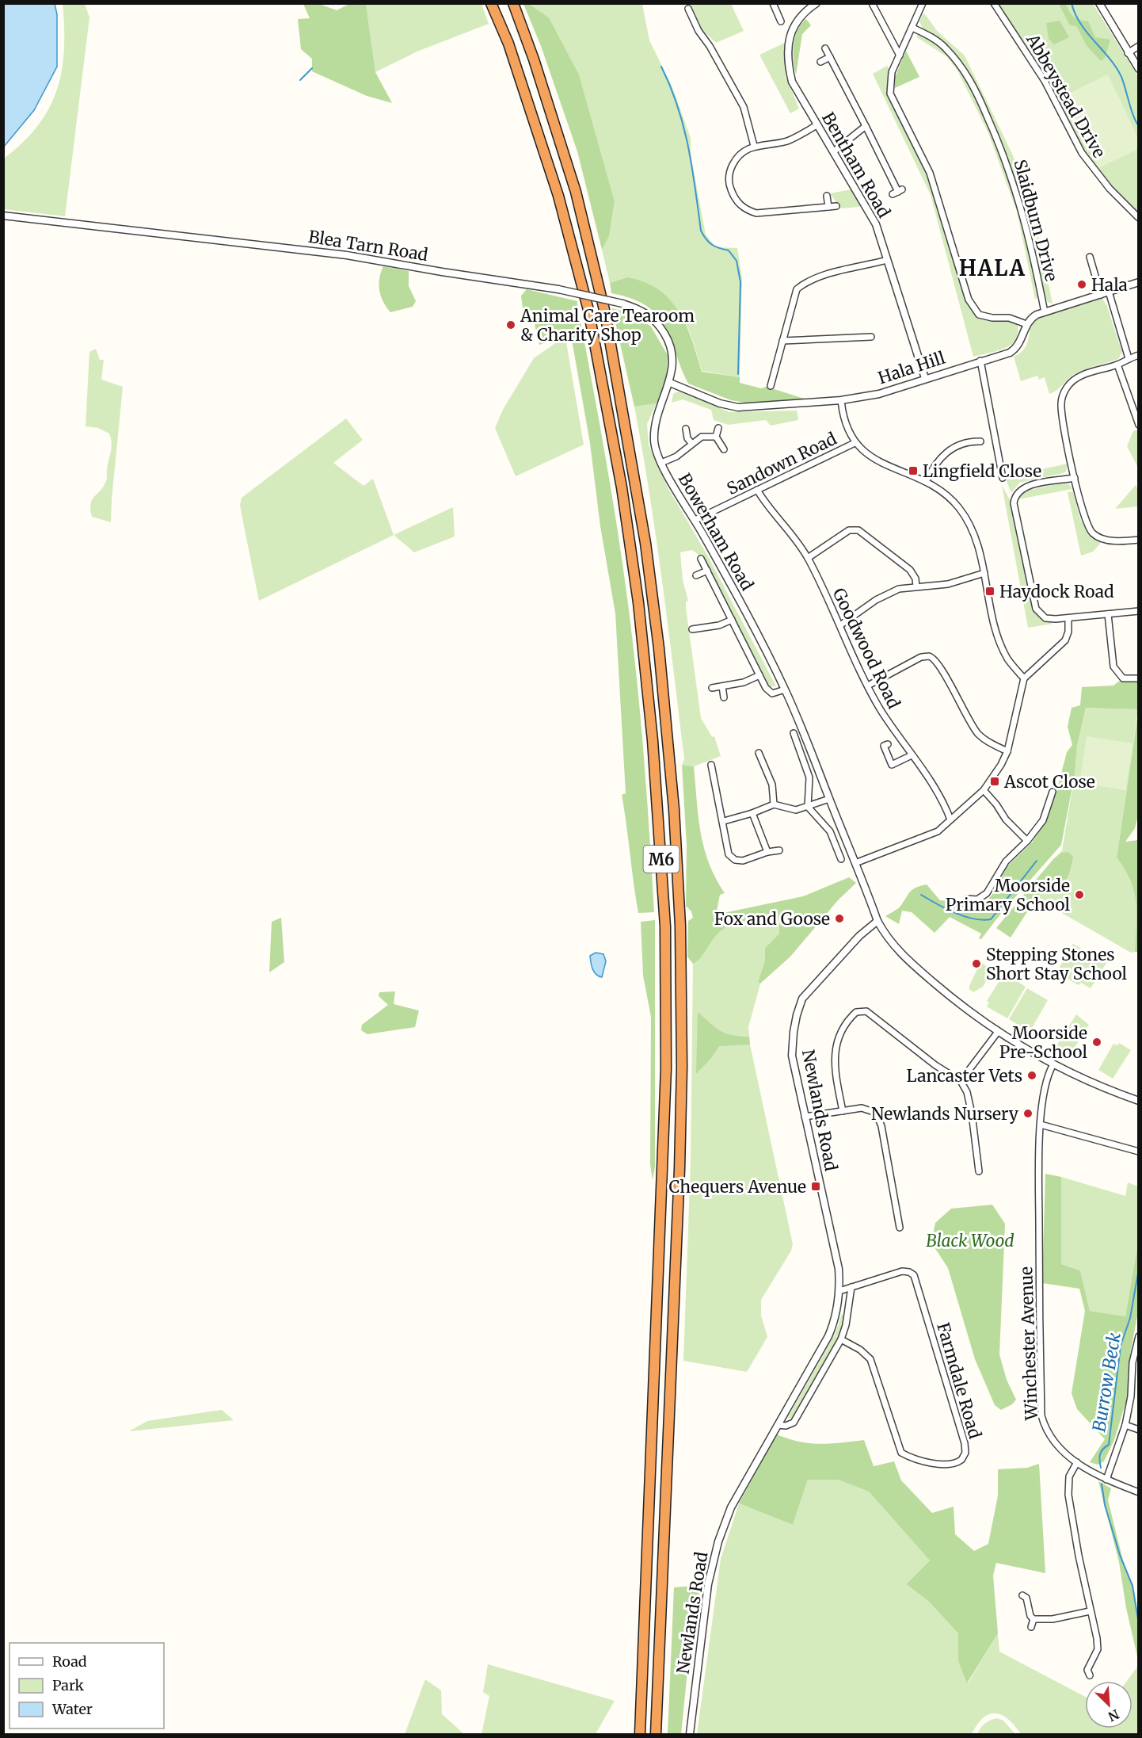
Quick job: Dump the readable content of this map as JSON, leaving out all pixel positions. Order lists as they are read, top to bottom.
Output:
{
  "streets": {
    "highway": ["M6"],
    "street": [
      "Abbeystead Drive",
      "Bentham Road",
      "Slaidburn Drive",
      "Blea Tarn Road",
      "Hala Hill",
      "Sandown Road",
      "Bowerham Road",
      "Goodwood Road",
      "Newlands Road",
      "Winchester Avenue",
      "Farmdale Road"
    ]
  },
  "crossings": [
    ["Bentham Road", "Hala Hill"],
    ["Blea Tarn Road", "Hala Hill"],
    ["Blea Tarn Road", "Bowerham Road"],
    ["Hala Hill", "Bowerham Road"],
    ["Sandown Road", "Bowerham Road"],
    ["Sandown Road", "Goodwood Road"],
    ["Bowerham Road", "Newlands Road"],
    ["Bowerham Road", "Winchester Avenue"],
    ["Newlands Road", "Farmdale Road"]
  ],
  "districts": ["HALA"],
  "water": ["Burrow Beck"],
  "parks": ["Black Wood"],
  "places": {
    "other": [
      "Hala",
      "Animal Care Tearoom & Charity Shop",
      "Moorside Primary School",
      "Fox and Goose",
      "Stepping Stones Short Stay School",
      "Moorside Pre-School",
      "Lancaster Vets",
      "Newlands Nursery"
    ],
    "transit": [
      "Lingfield Close",
      "Haydock Road",
      "Ascot Close",
      "Chequers Avenue"
    ]
  },
  "legend": ["Road", "Park", "Water"],
  "north": "bottom right"
}
